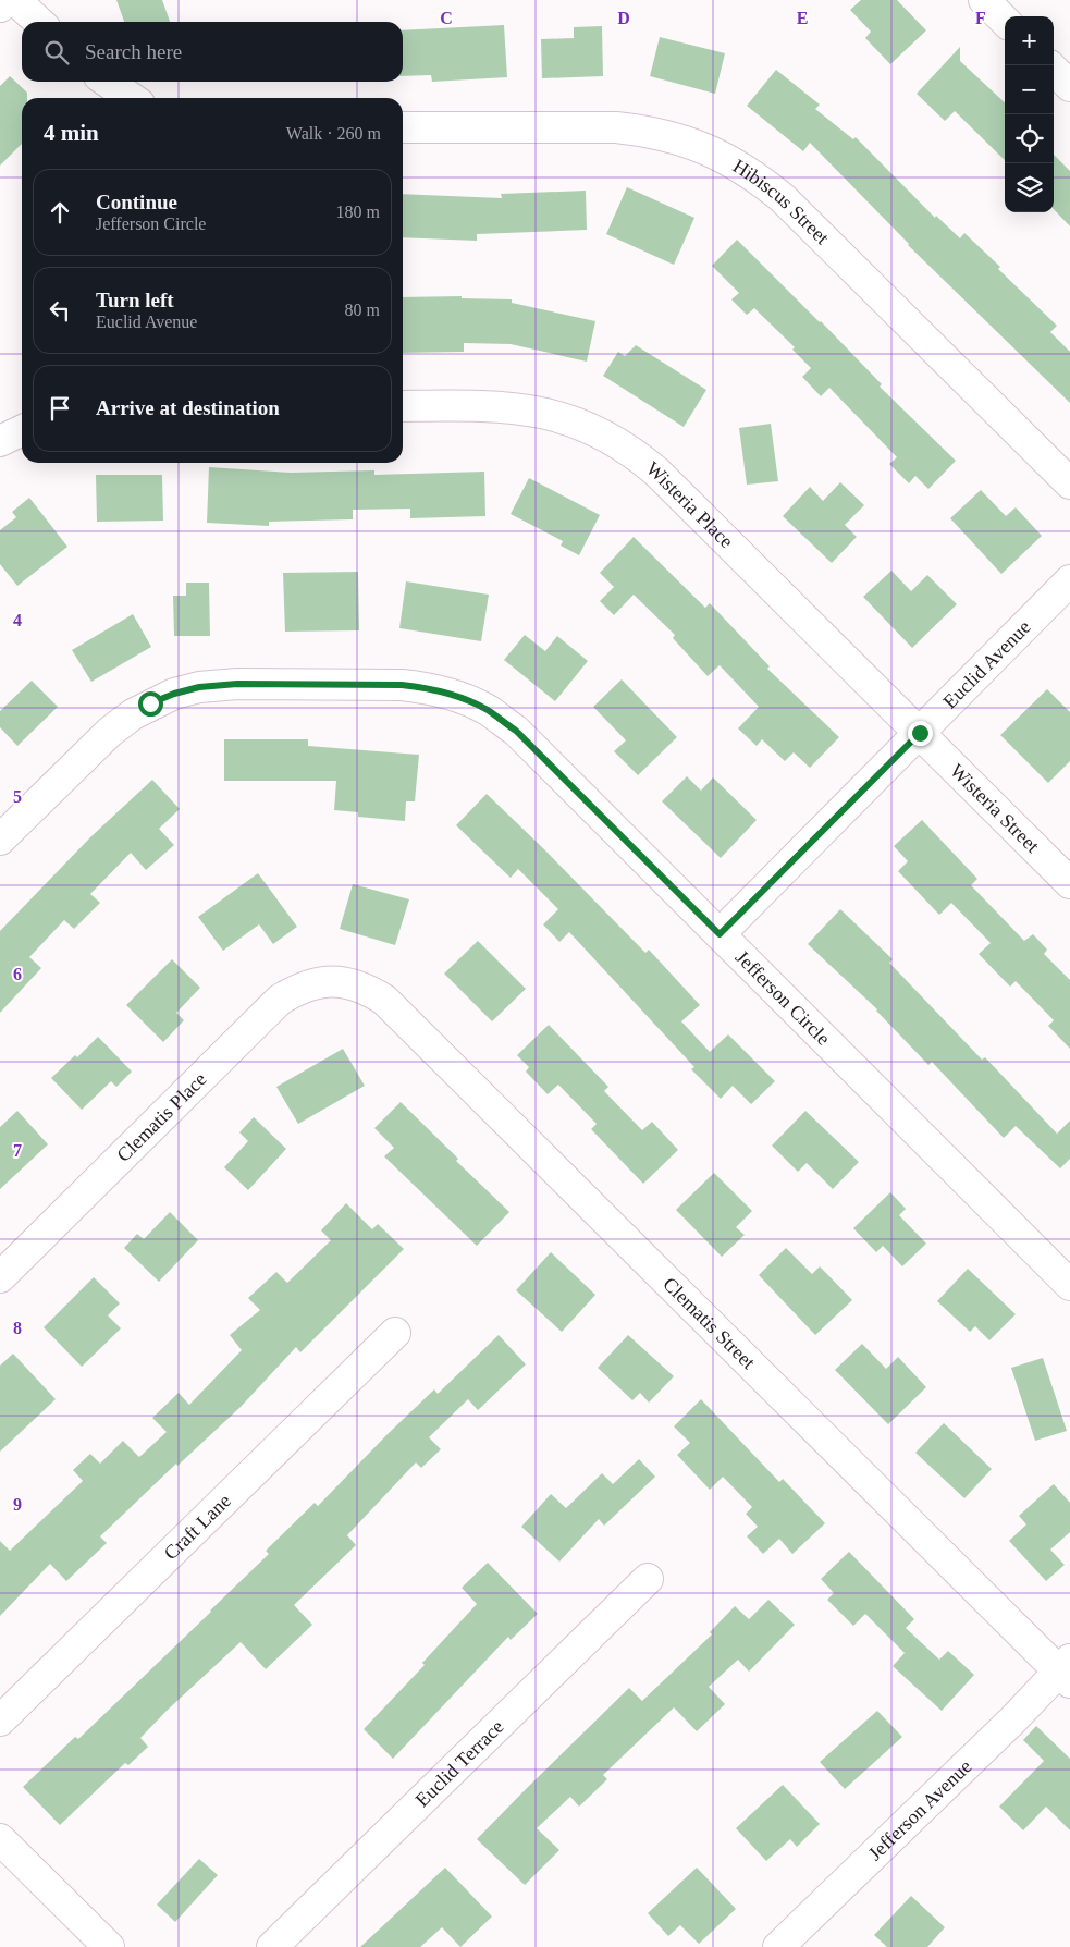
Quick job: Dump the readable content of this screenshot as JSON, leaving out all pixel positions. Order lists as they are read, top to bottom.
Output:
{
  "streets": {
    "street": [
      "Hibiscus Street",
      "Wisteria Place",
      "Euclid Avenue",
      "Wisteria Street",
      "Jefferson Circle",
      "Clematis Place",
      "Clematis Street",
      "Craft Lane",
      "Euclid Terrace",
      "Jefferson Avenue"
    ]
  },
  "crossings": [
    ["Wisteria Place", "Euclid Avenue"],
    ["Wisteria Place", "Wisteria Street"],
    ["Euclid Avenue", "Wisteria Street"],
    ["Euclid Avenue", "Jefferson Circle"],
    ["Clematis Place", "Clematis Street"],
    ["Clematis Street", "Jefferson Avenue"]
  ],
  "page": {
    "map_buttons": ["+", "−"],
    "search": "Search here",
    "heading": ["4 min", "Walk · 260 m"],
    "list": [
      ["Continue", "Jefferson Circle", "180 m"],
      ["Turn left", "Euclid Avenue", "80 m"],
      "Arrive at destination"
    ]
  },
  "grid": {
    "columns": [
      "C",
      "D",
      "E",
      "F"
    ],
    "rows": [
      "4",
      "5",
      "6",
      "7",
      "8",
      "9"
    ]
  }
}
